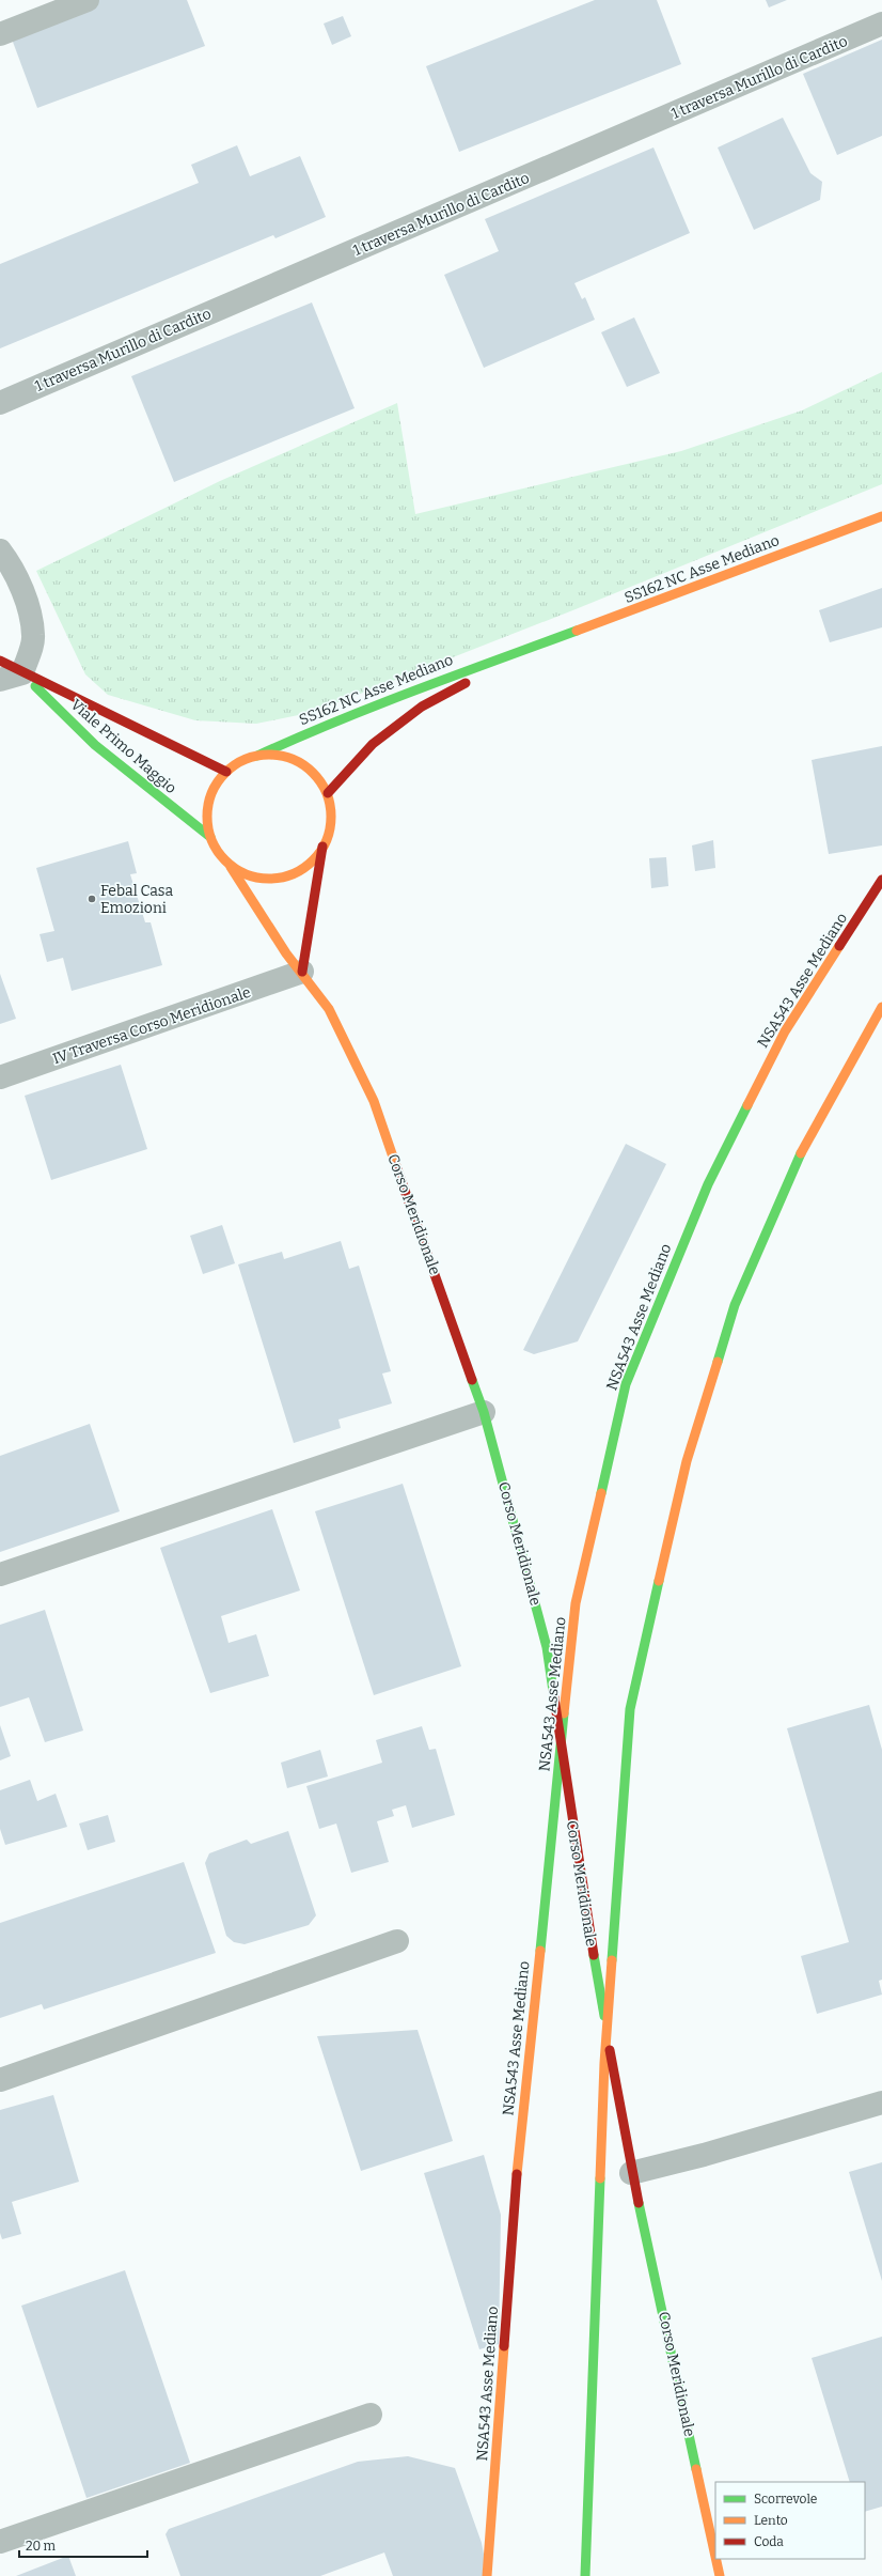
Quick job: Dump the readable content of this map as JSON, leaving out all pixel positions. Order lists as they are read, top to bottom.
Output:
{
  "streets": {
    "main road": [
      "SS162 NC Asse Mediano",
      "Viale Primo Maggio",
      "NSA543 Asse Mediano",
      "Corso Meridionale"
    ],
    "street": ["1 traversa Murillo di Cardito", "IV Traversa Corso Meridionale"]
  },
  "crossings": [
    ["SS162 NC Asse Mediano", "Viale Primo Maggio"],
    ["SS162 NC Asse Mediano", "Corso Meridionale"],
    ["Viale Primo Maggio", "Corso Meridionale"],
    ["IV Traversa Corso Meridionale", "Corso Meridionale"]
  ],
  "places": ["Febal Casa Emozioni"],
  "legend": ["Scorrevole", "Lento", "Coda"],
  "scale_bar": "20 m"
}
